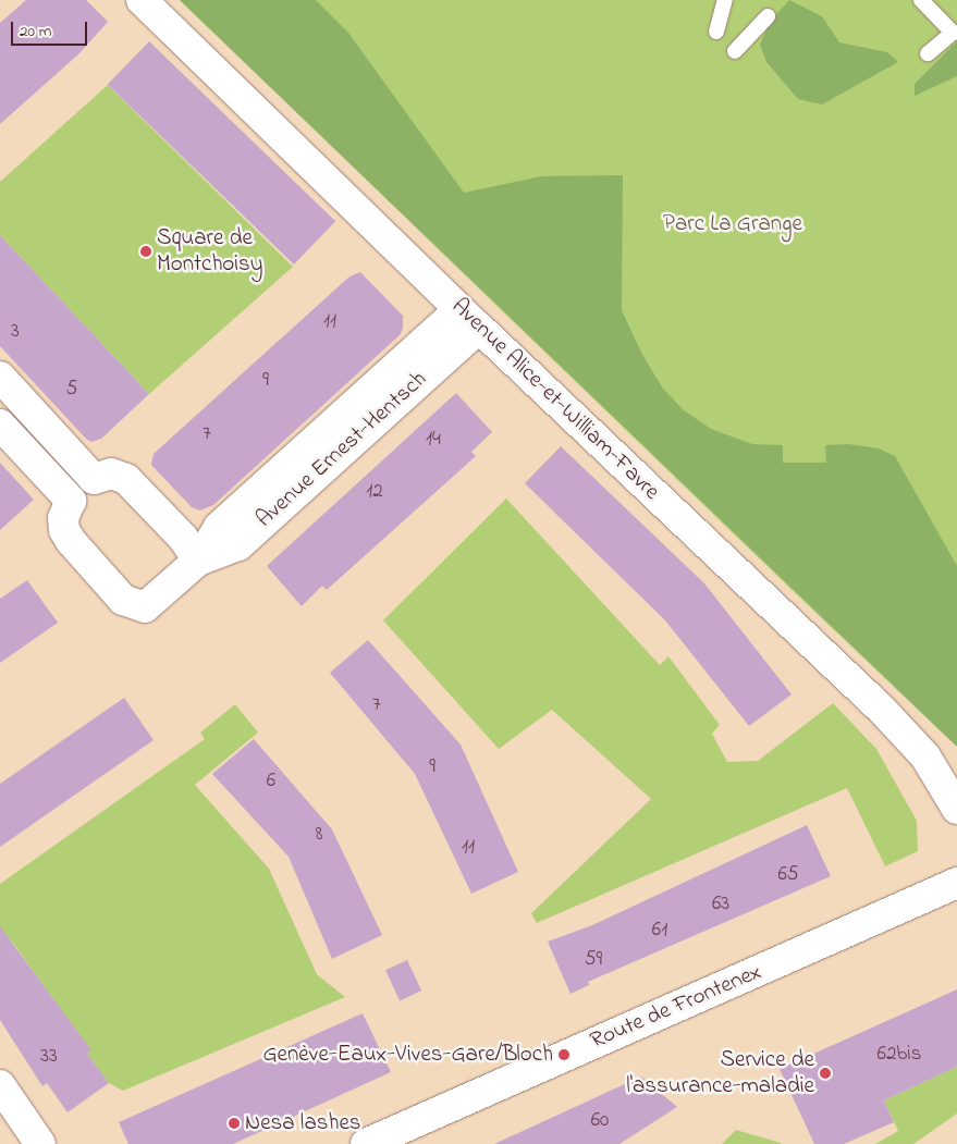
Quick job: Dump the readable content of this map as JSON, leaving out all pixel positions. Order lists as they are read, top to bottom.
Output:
{
  "streets": {
    "street": ["Avenue Alice-et-William-Favre", "Avenue Ernest-Hentsch", "Route de Frontenex"]
  },
  "crossings": [
    ["Avenue Alice-et-William-Favre", "Avenue Ernest-Hentsch"]
  ],
  "parks": ["Parc La Grange"],
  "places": [
    "Square de Montchoisy",
    "Genève-Eaux-Vives-Gare/Bloch",
    "Service de l'assurance-maladie",
    "Nesa lashes"
  ],
  "house_numbers": [
    "11",
    "3",
    "9",
    "5",
    "7",
    "14",
    "12",
    "7",
    "9",
    "6",
    "8",
    "11",
    "65",
    "63",
    "61",
    "59",
    "62bis",
    "33",
    "60"
  ],
  "scale_bar": "20 m"
}
